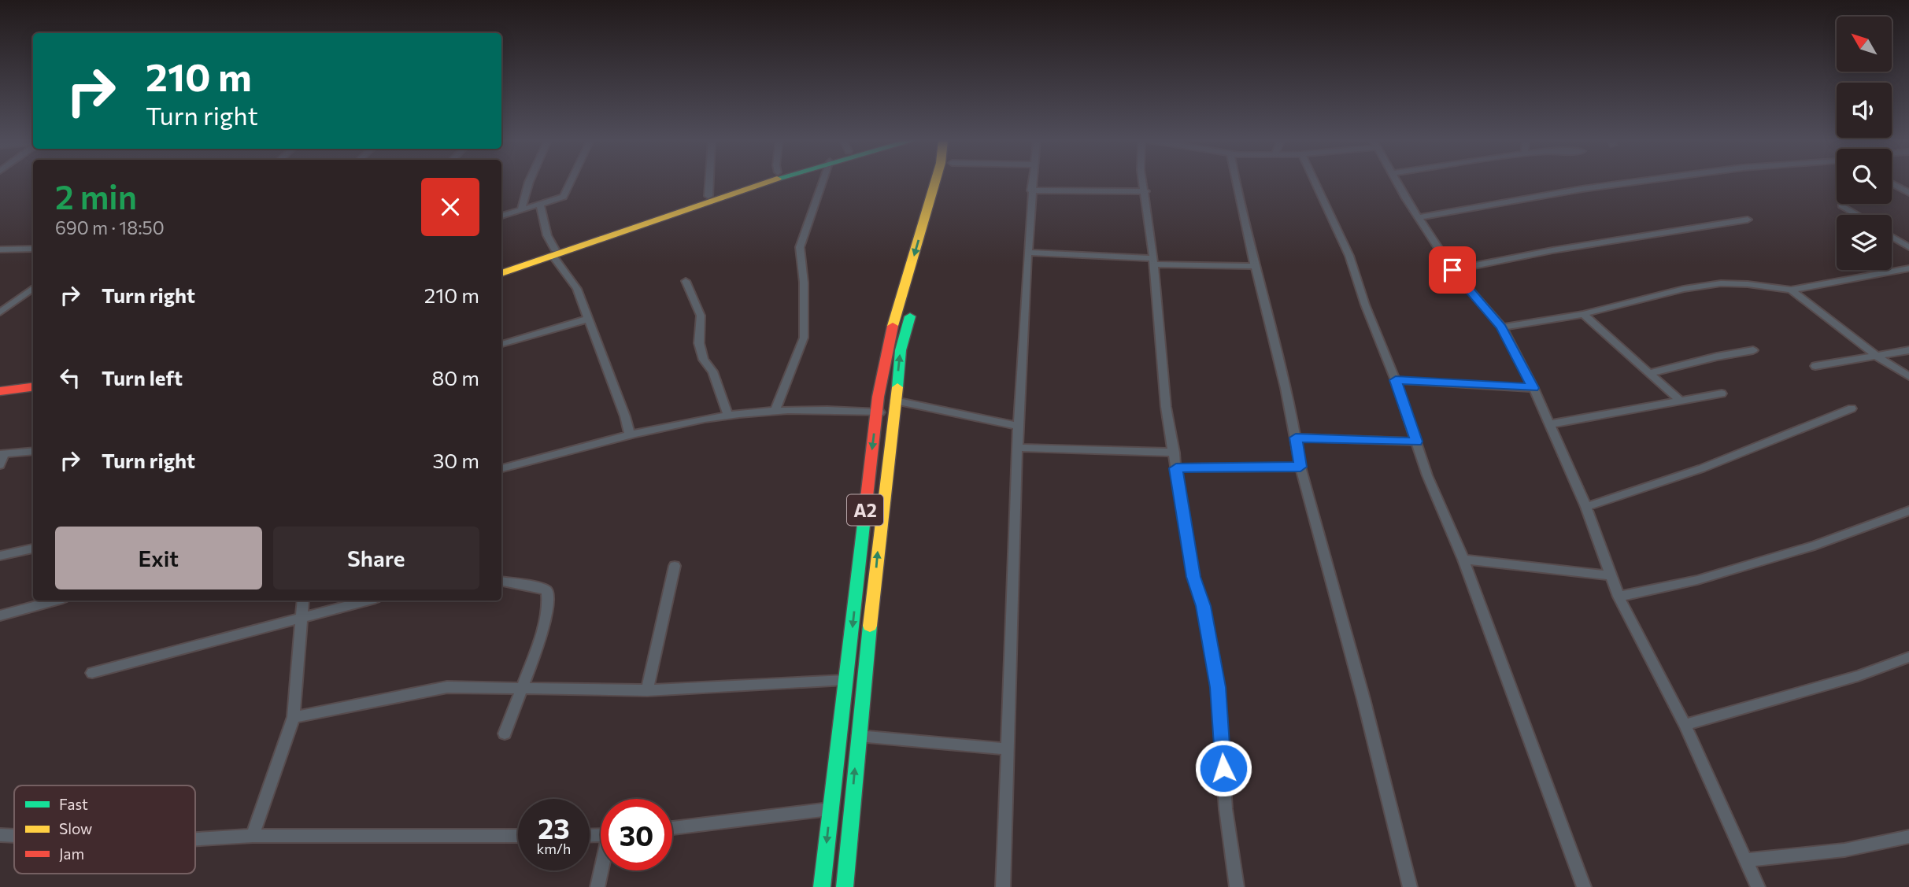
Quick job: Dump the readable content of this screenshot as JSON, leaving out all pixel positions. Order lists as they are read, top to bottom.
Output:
{
  "streets": {
    "main road": ["A2"]
  },
  "legend": ["Fast", "Slow", "Jam"],
  "north": "top left",
  "page": {
    "turn": ["210 m", "Turn right"],
    "heading": ["2 min", "690 m · 18:50"],
    "list": [
      {
        "name": "Turn right",
        "value": "210 m"
      },
      {
        "name": "Turn left",
        "value": "80 m"
      },
      {
        "name": "Turn right",
        "value": "30 m"
      }
    ],
    "buttons": ["Exit", "Share"],
    "speed": "23 km/h",
    "limit": "30"
  }
}
